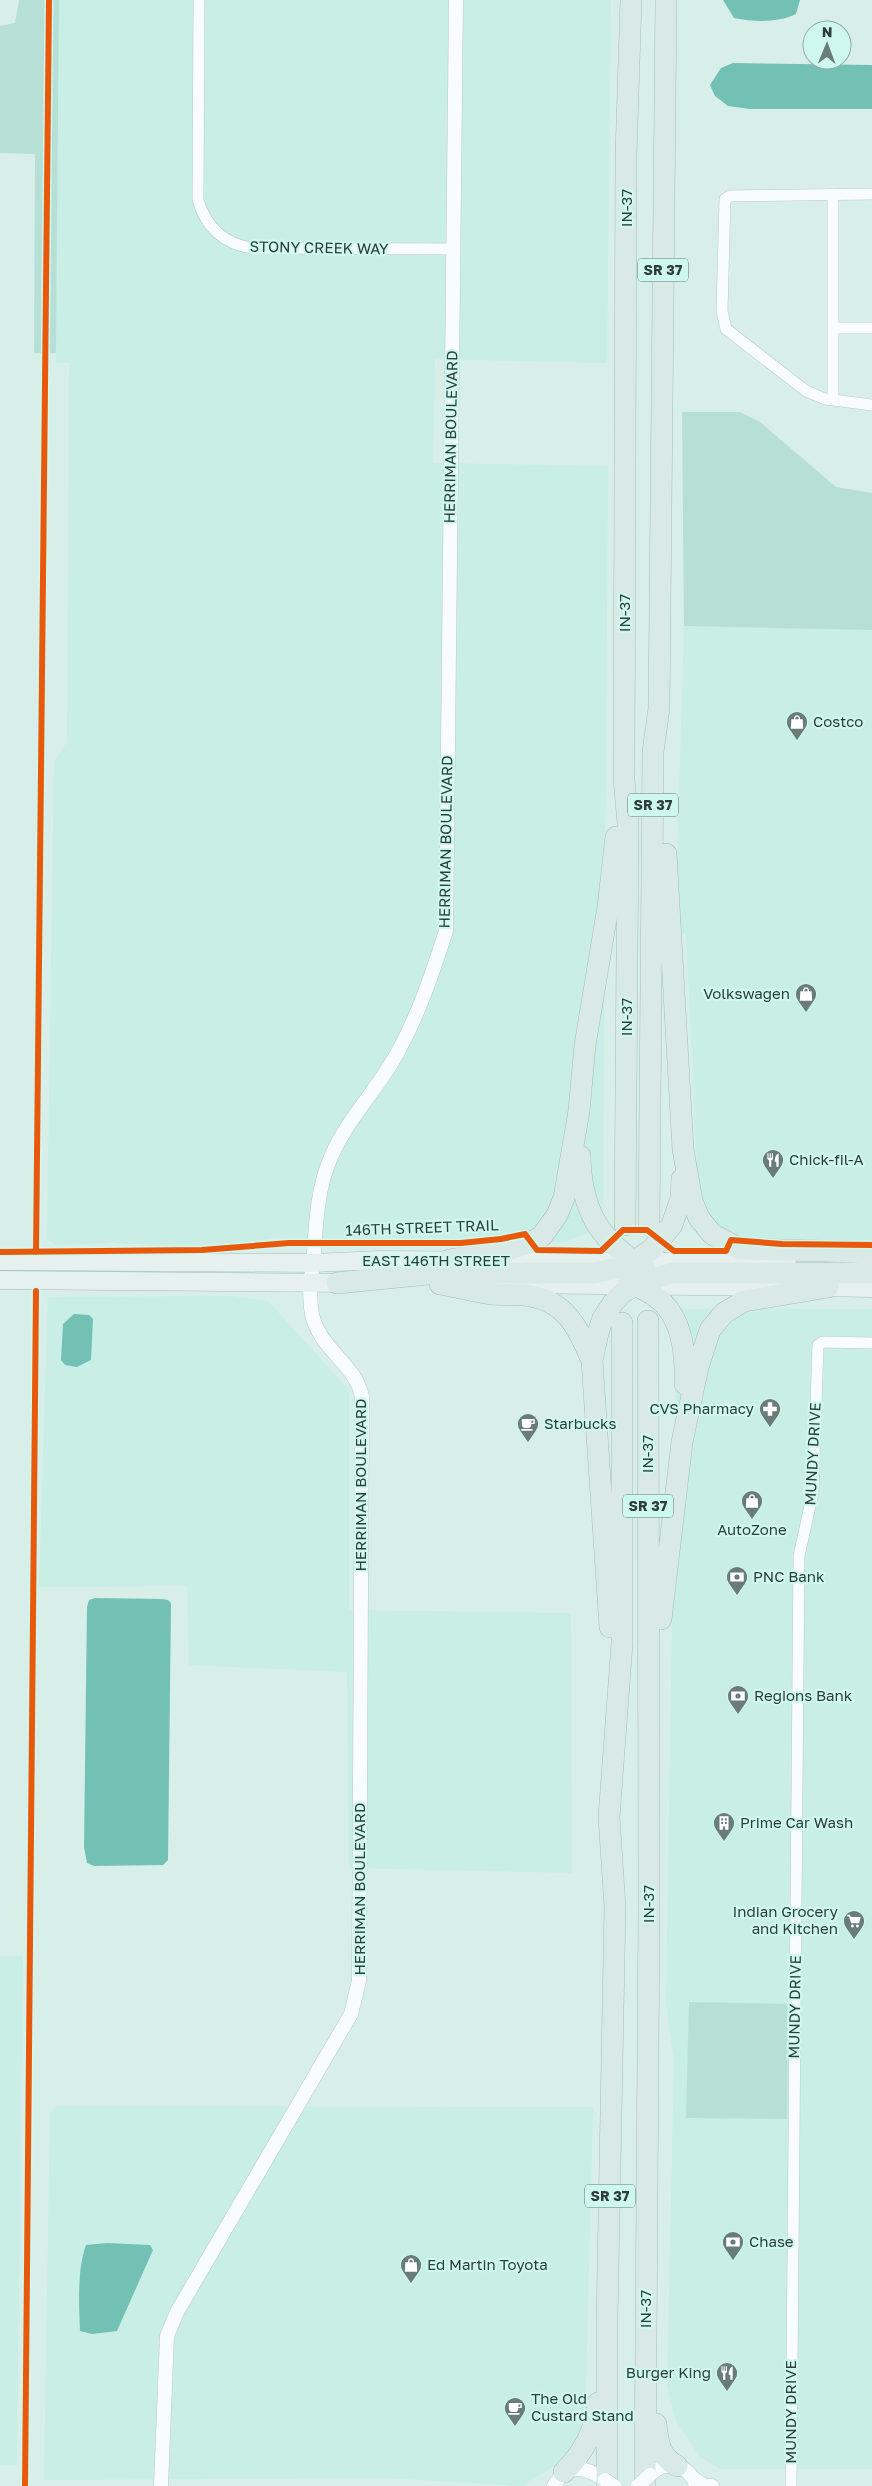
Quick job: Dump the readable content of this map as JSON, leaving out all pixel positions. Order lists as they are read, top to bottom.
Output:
{
  "streets": {
    "highway": ["IN-37", "SR 37"],
    "main road": ["EAST 146TH STREET"],
    "street": ["STONY CREEK WAY", "HERRIMAN BOULEVARD", "MUNDY DRIVE"],
    "cycle path": ["146TH STREET TRAIL"]
  },
  "crossings": [
    ["STONY CREEK WAY", "HERRIMAN BOULEVARD"],
    ["HERRIMAN BOULEVARD", "EAST 146TH STREET"]
  ],
  "places": {
    "shop": [
      "Costco",
      "Volkswagen",
      "AutoZone",
      "Ed Martin Toyota"
    ],
    "restaurant": ["Chick-fil-A", "Burger King"],
    "pharmacy": ["CVS Pharmacy"],
    "cafe": ["Starbucks", "The Old Custard Stand"],
    "bank": ["PNC Bank", "Regions Bank", "Chase"],
    "building": ["Prime Car Wash"],
    "supermarket": ["Indian Grocery and Kitchen"]
  },
  "north": "top"
}
